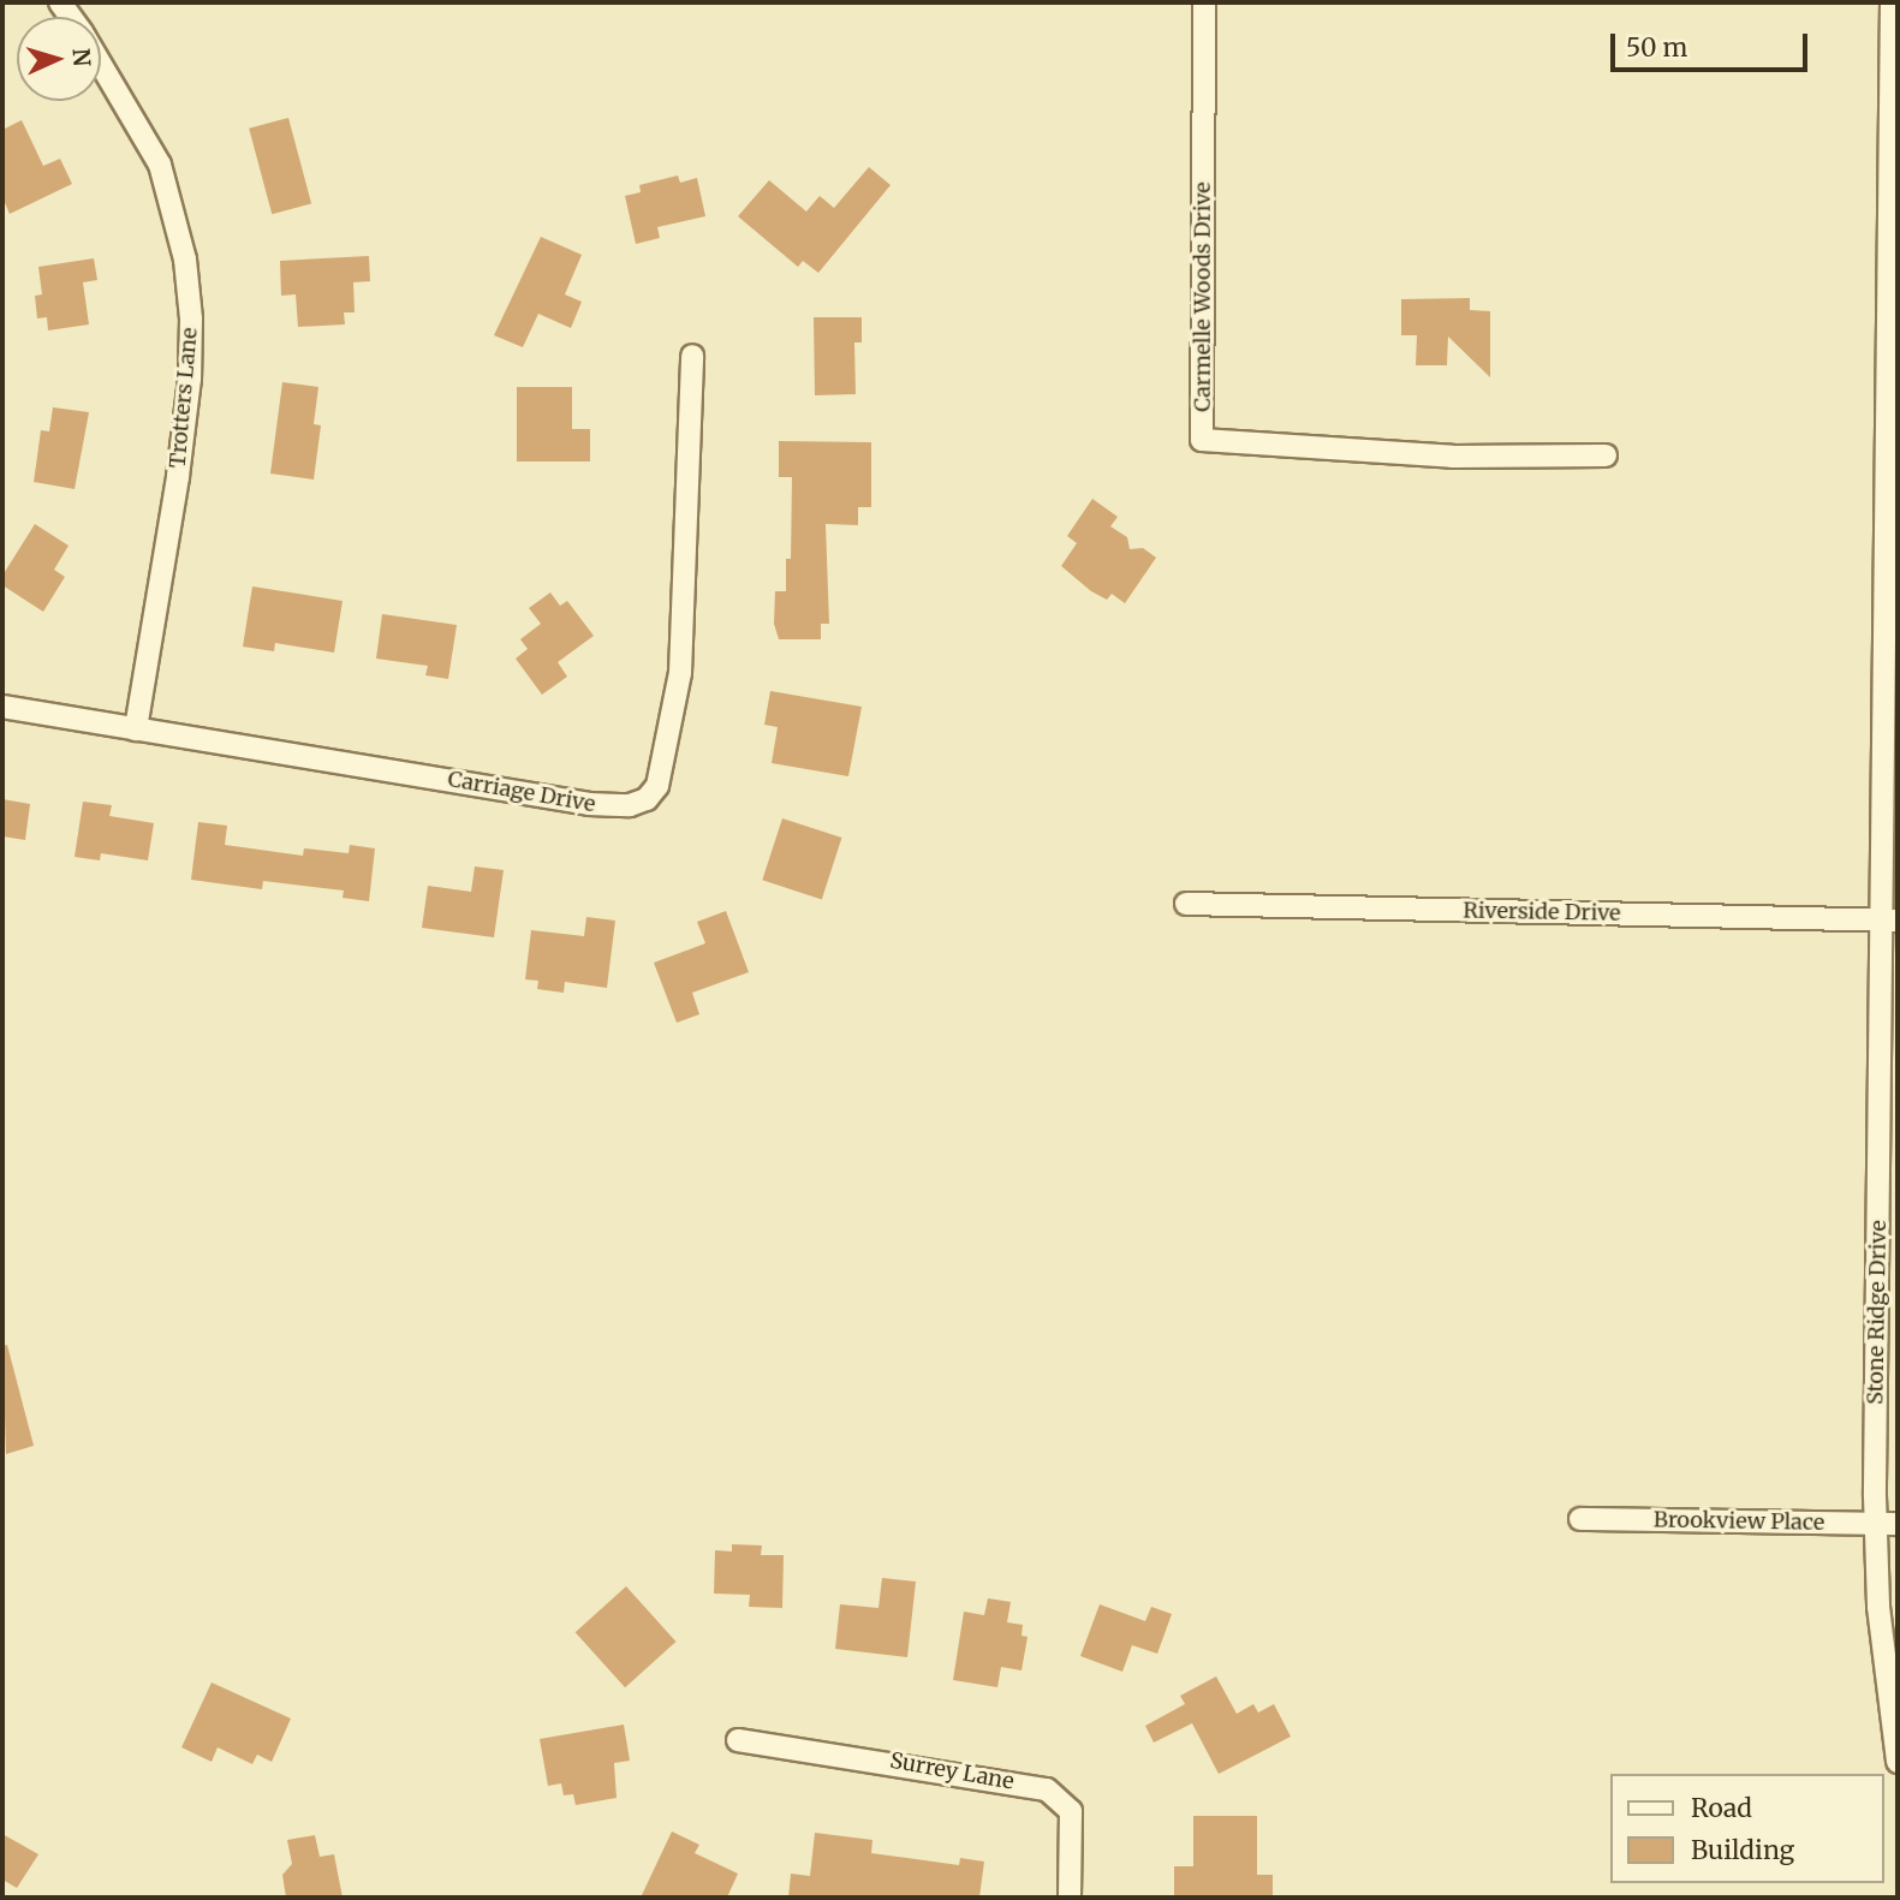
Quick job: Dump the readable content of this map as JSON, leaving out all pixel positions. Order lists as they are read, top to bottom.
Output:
{
  "streets": {
    "street": [
      "Carmelle Woods Drive",
      "Trotters Lane",
      "Carriage Drive",
      "Riverside Drive",
      "Stone Ridge Drive",
      "Brookview Place",
      "Surrey Lane"
    ]
  },
  "crossings": [
    ["Trotters Lane", "Carriage Drive"],
    ["Riverside Drive", "Stone Ridge Drive"],
    ["Stone Ridge Drive", "Brookview Place"]
  ],
  "legend": ["Road", "Building"],
  "scale_bar": "50 m",
  "north": "right"
}
